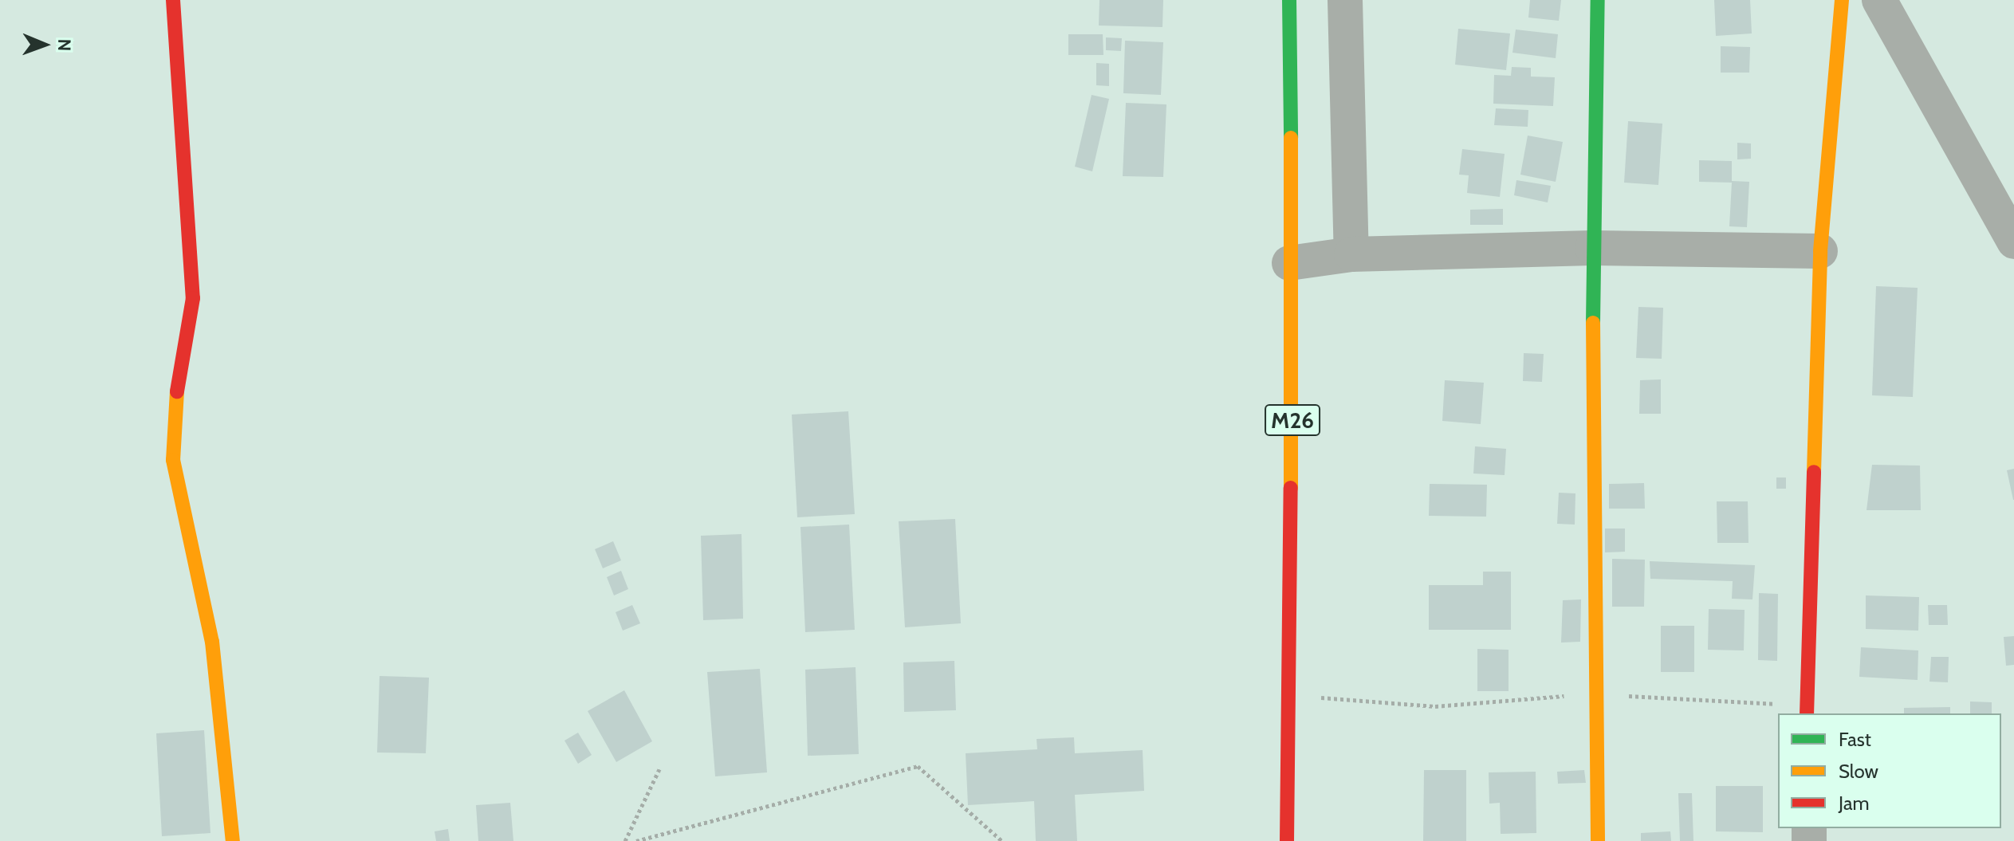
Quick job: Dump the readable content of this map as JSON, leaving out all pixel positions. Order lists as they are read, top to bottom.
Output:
{
  "streets": {
    "street": ["M26"]
  },
  "legend": ["Fast", "Slow", "Jam"],
  "north": "right"
}
